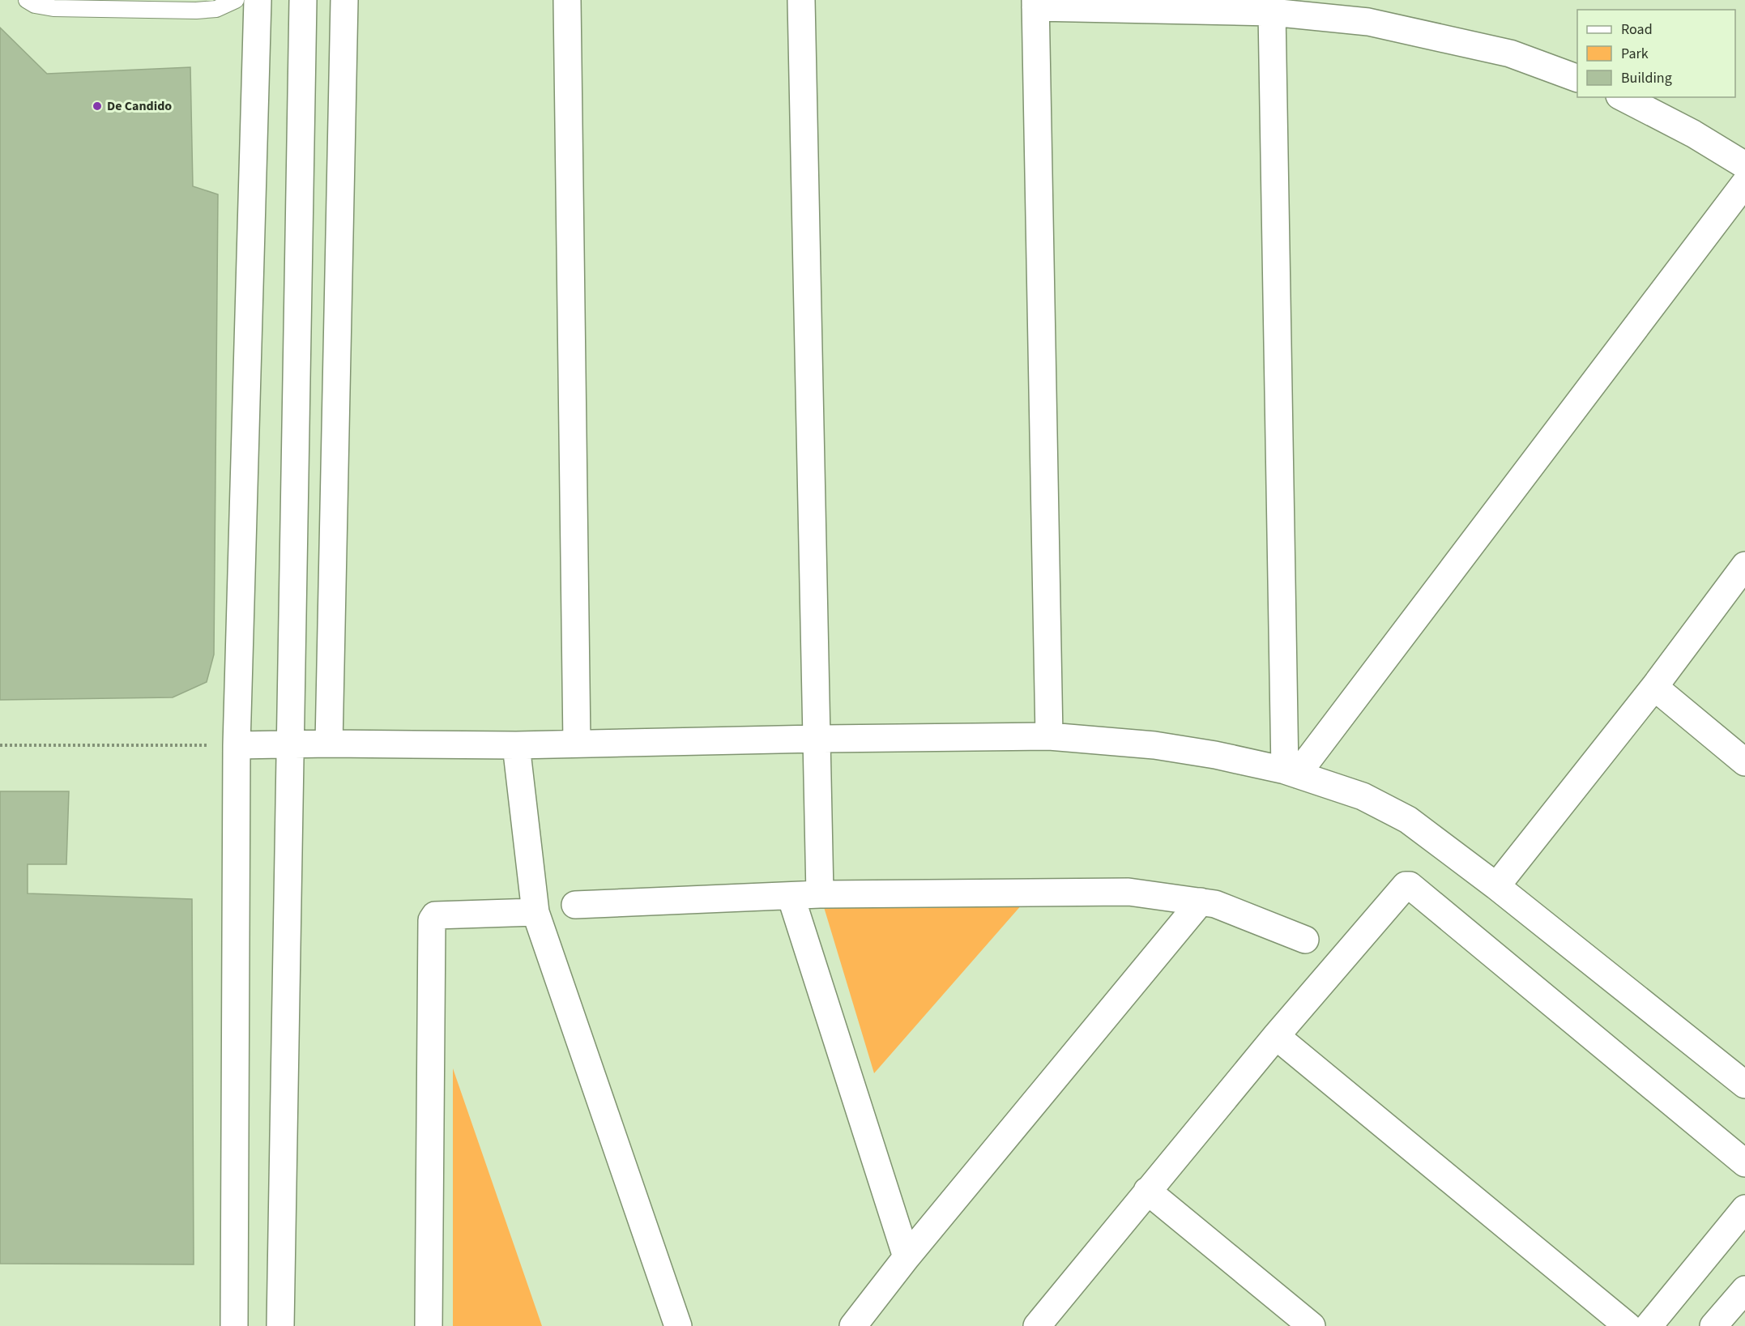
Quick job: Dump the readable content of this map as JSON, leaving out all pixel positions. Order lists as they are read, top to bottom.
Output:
{
  "places": ["De Candido"],
  "legend": ["Road", "Park", "Building"]
}
